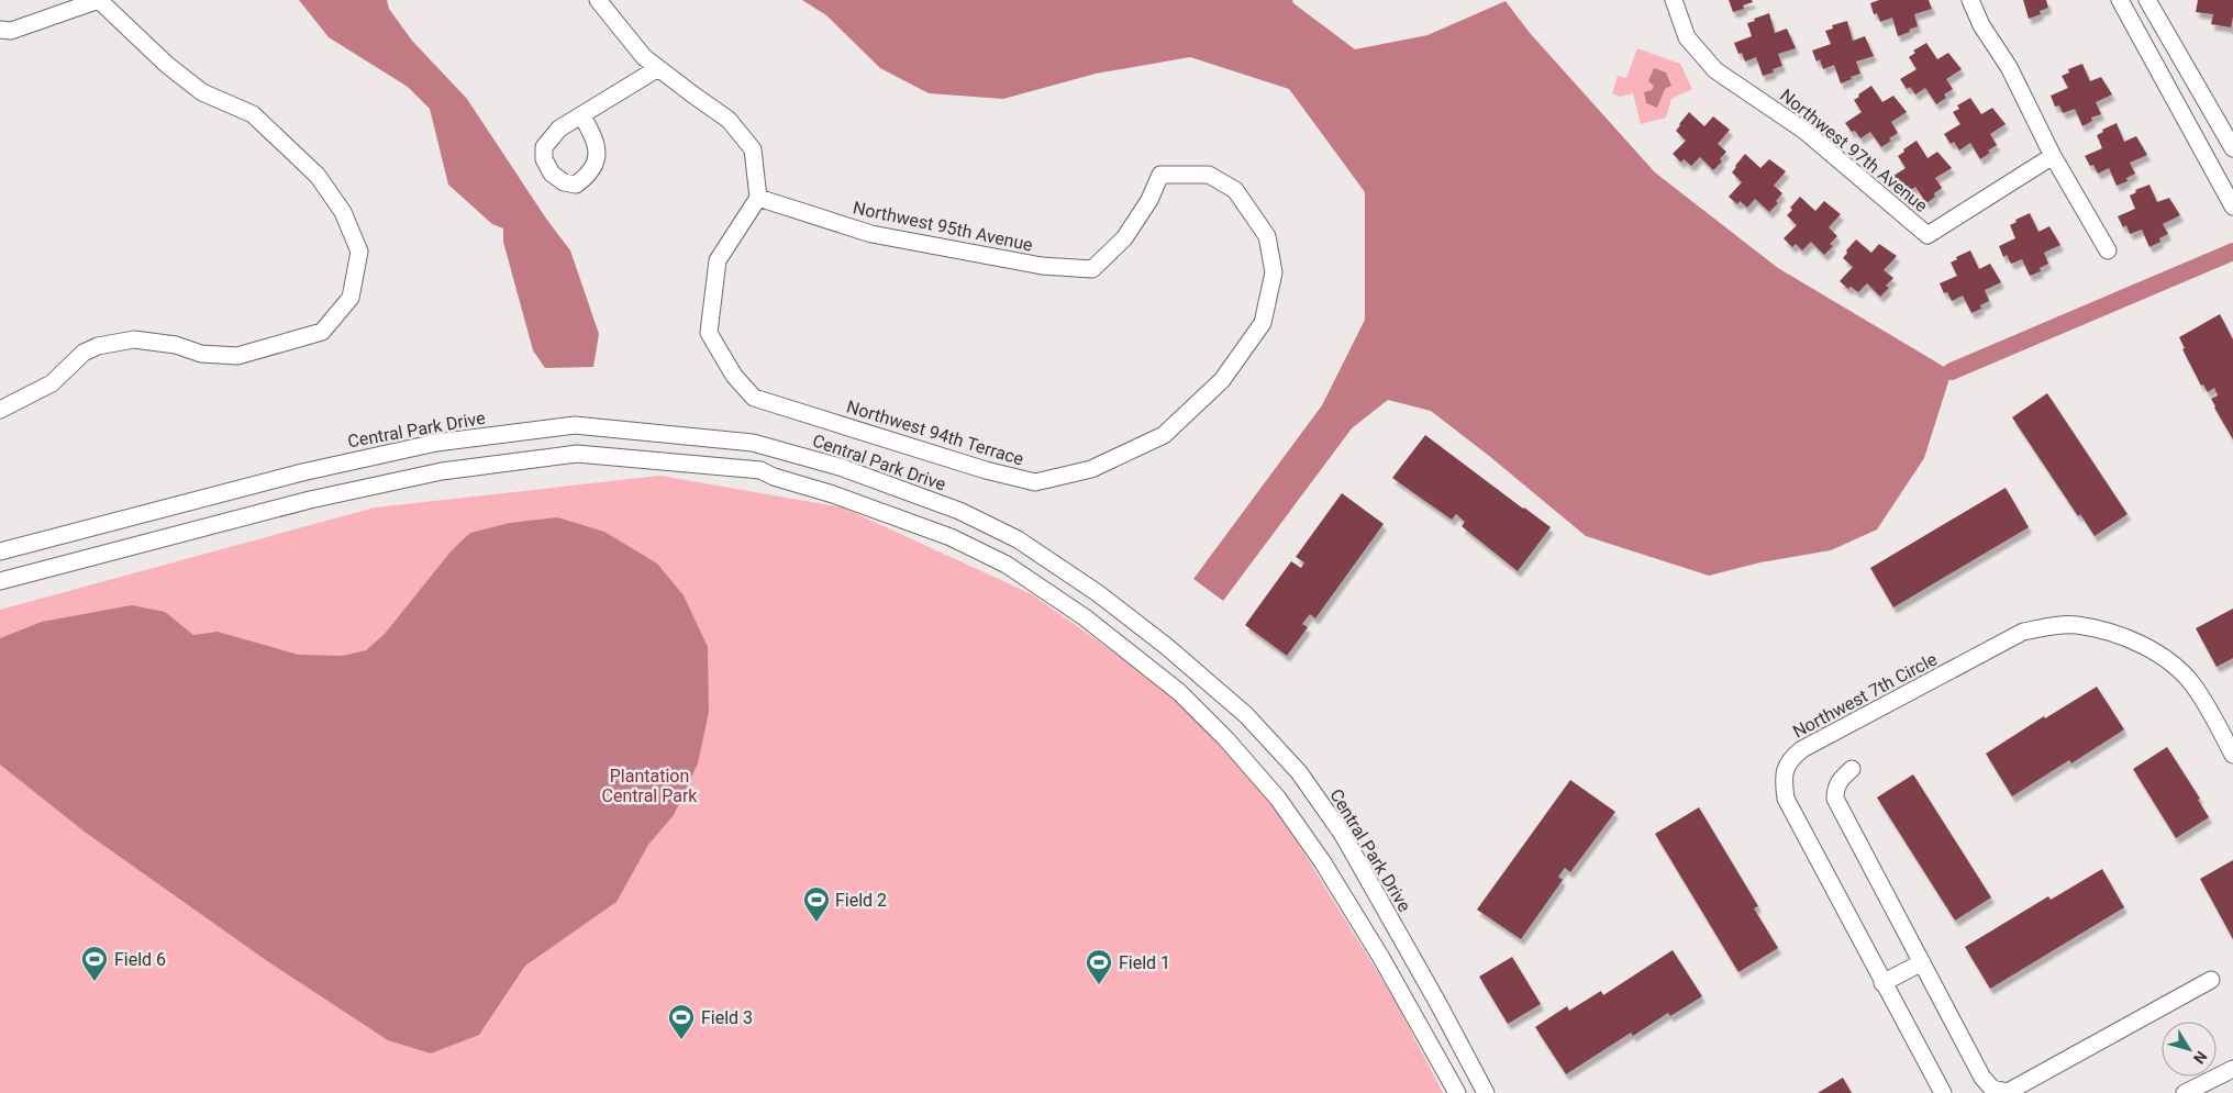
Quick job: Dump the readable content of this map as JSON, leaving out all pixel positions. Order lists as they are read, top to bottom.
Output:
{
  "streets": {
    "street": [
      "Northwest 97th Avenue",
      "Northwest 95th Avenue",
      "Central Park Drive",
      "Northwest 94th Terrace",
      "Northwest 7th Circle"
    ]
  },
  "crossings": [
    ["Northwest 95th Avenue", "Northwest 94th Terrace"]
  ],
  "parks": ["Plantation Central Park"],
  "places": {
    "sports": [
      "Field 2",
      "Field 6",
      "Field 1",
      "Field 3"
    ]
  },
  "north": "bottom right"
}
